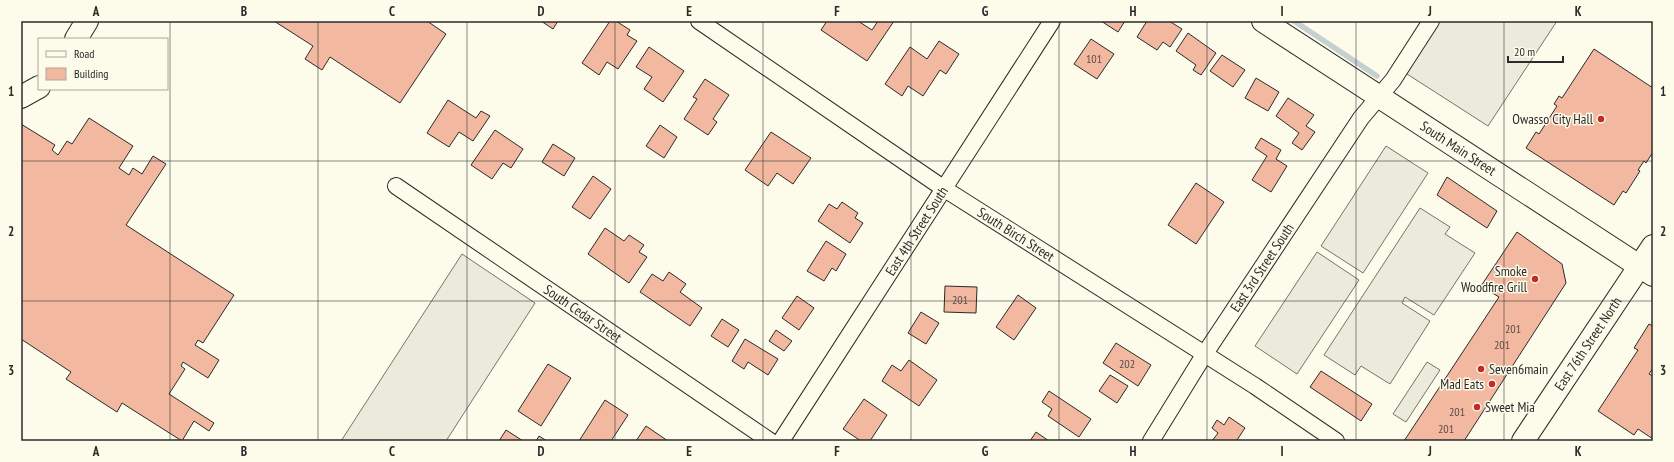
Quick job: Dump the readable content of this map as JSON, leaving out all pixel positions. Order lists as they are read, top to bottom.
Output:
{
  "streets": {
    "street": [
      "South Main Street",
      "East 4th Street South",
      "South Birch Street",
      "East 3rd Street South",
      "South Cedar Street",
      "East 76th Street North"
    ]
  },
  "crossings": [
    ["South Main Street", "East 3rd Street South"],
    ["South Main Street", "East 76th Street North"],
    ["East 4th Street South", "South Birch Street"],
    ["South Birch Street", "East 3rd Street South"]
  ],
  "places": [
    "Owasso City Hall",
    "Smoke Woodfire Grill",
    "Seven6main",
    "Mad Eats",
    "Sweet Mia"
  ],
  "house_numbers": [
    "101",
    "201",
    "201",
    "201",
    "202",
    "201",
    "201"
  ],
  "legend": ["Road", "Building"],
  "scale_bar": "20 m",
  "grid": {
    "columns": [
      "A",
      "B",
      "C",
      "D",
      "E",
      "F",
      "G",
      "H",
      "I",
      "J",
      "K"
    ],
    "rows": ["1", "2", "3"]
  }
}
